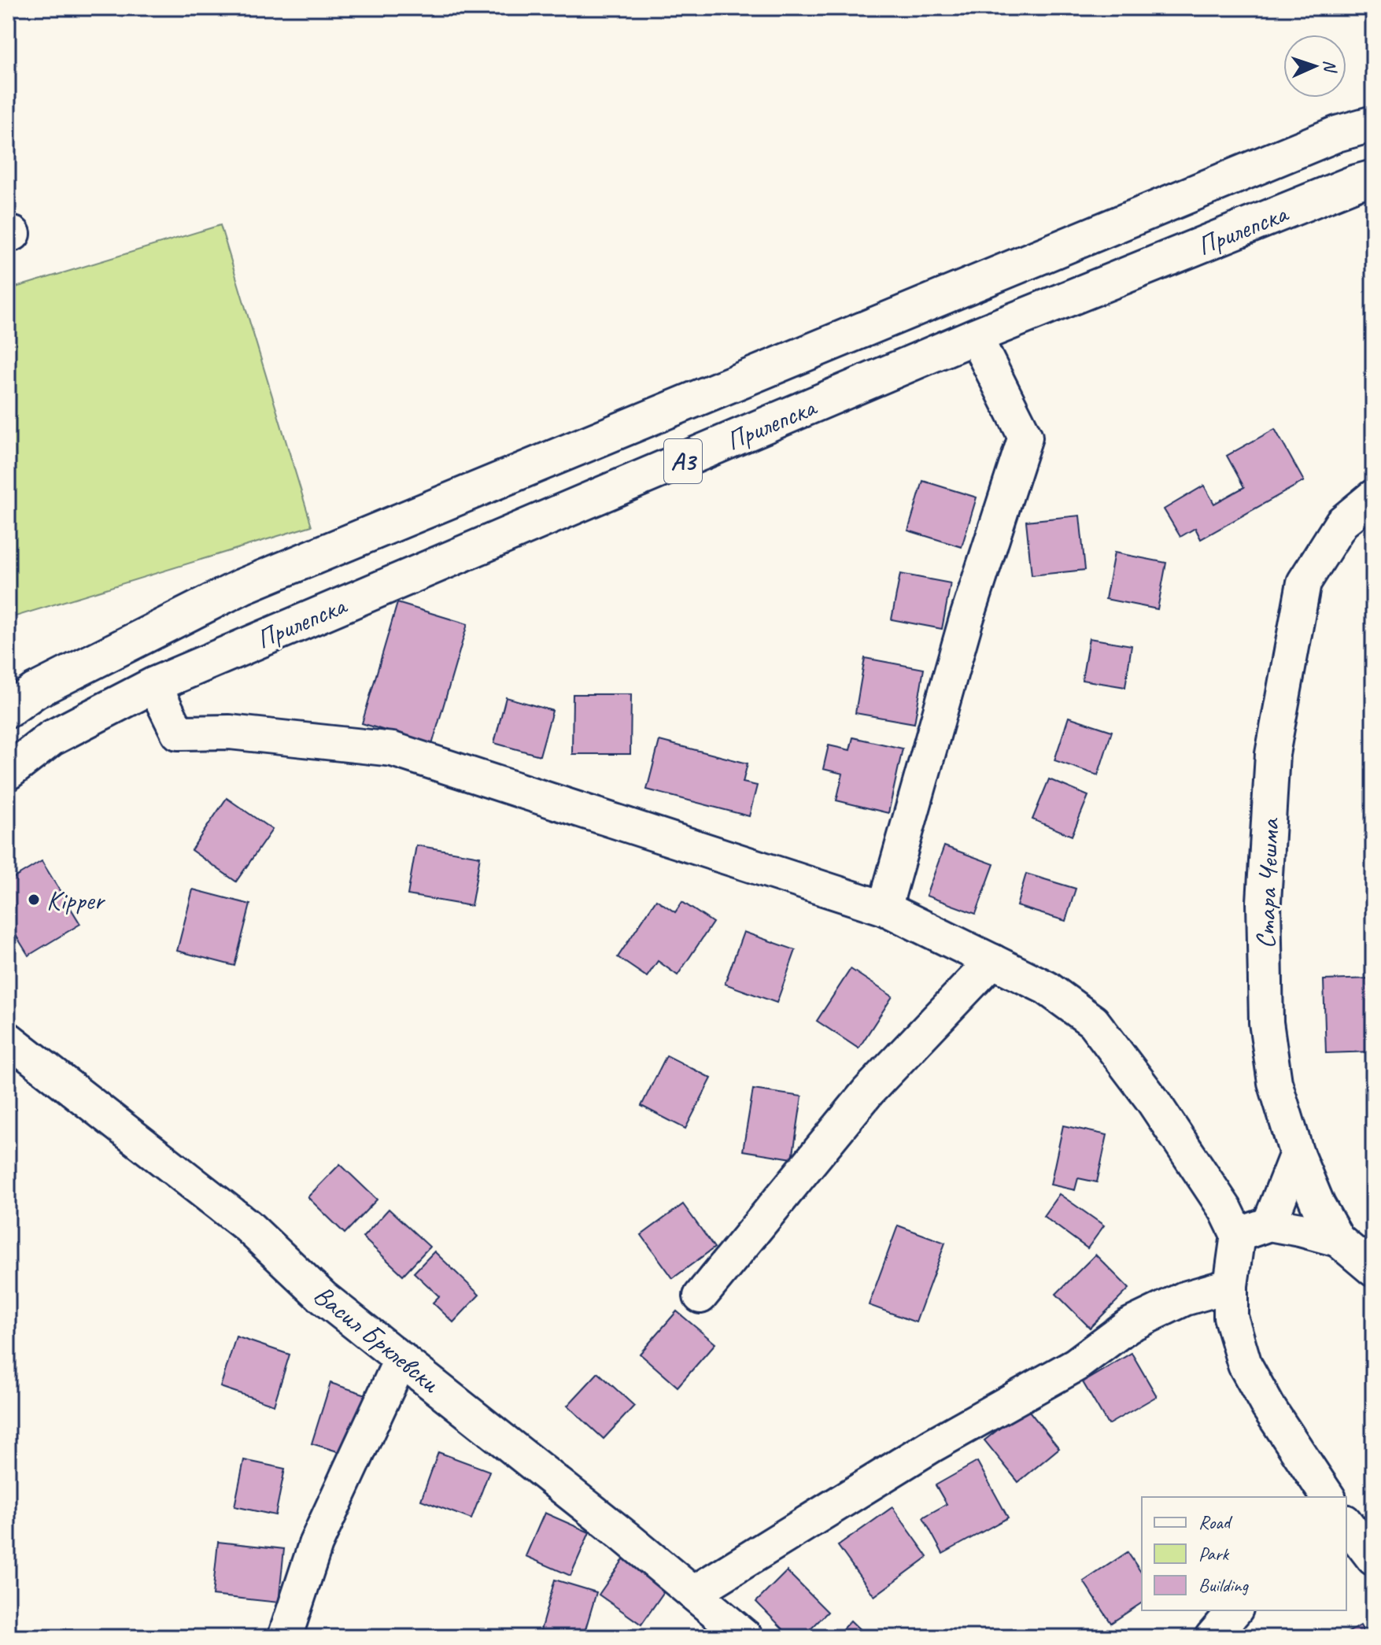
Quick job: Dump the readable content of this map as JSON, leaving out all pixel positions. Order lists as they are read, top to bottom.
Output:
{
  "streets": {
    "main road": ["Прилепска", "A3"],
    "street": ["Стара Чешма", "Васил Брклевски"]
  },
  "places": ["Kipper"],
  "legend": ["Road", "Park", "Building"],
  "north": "right"
}
